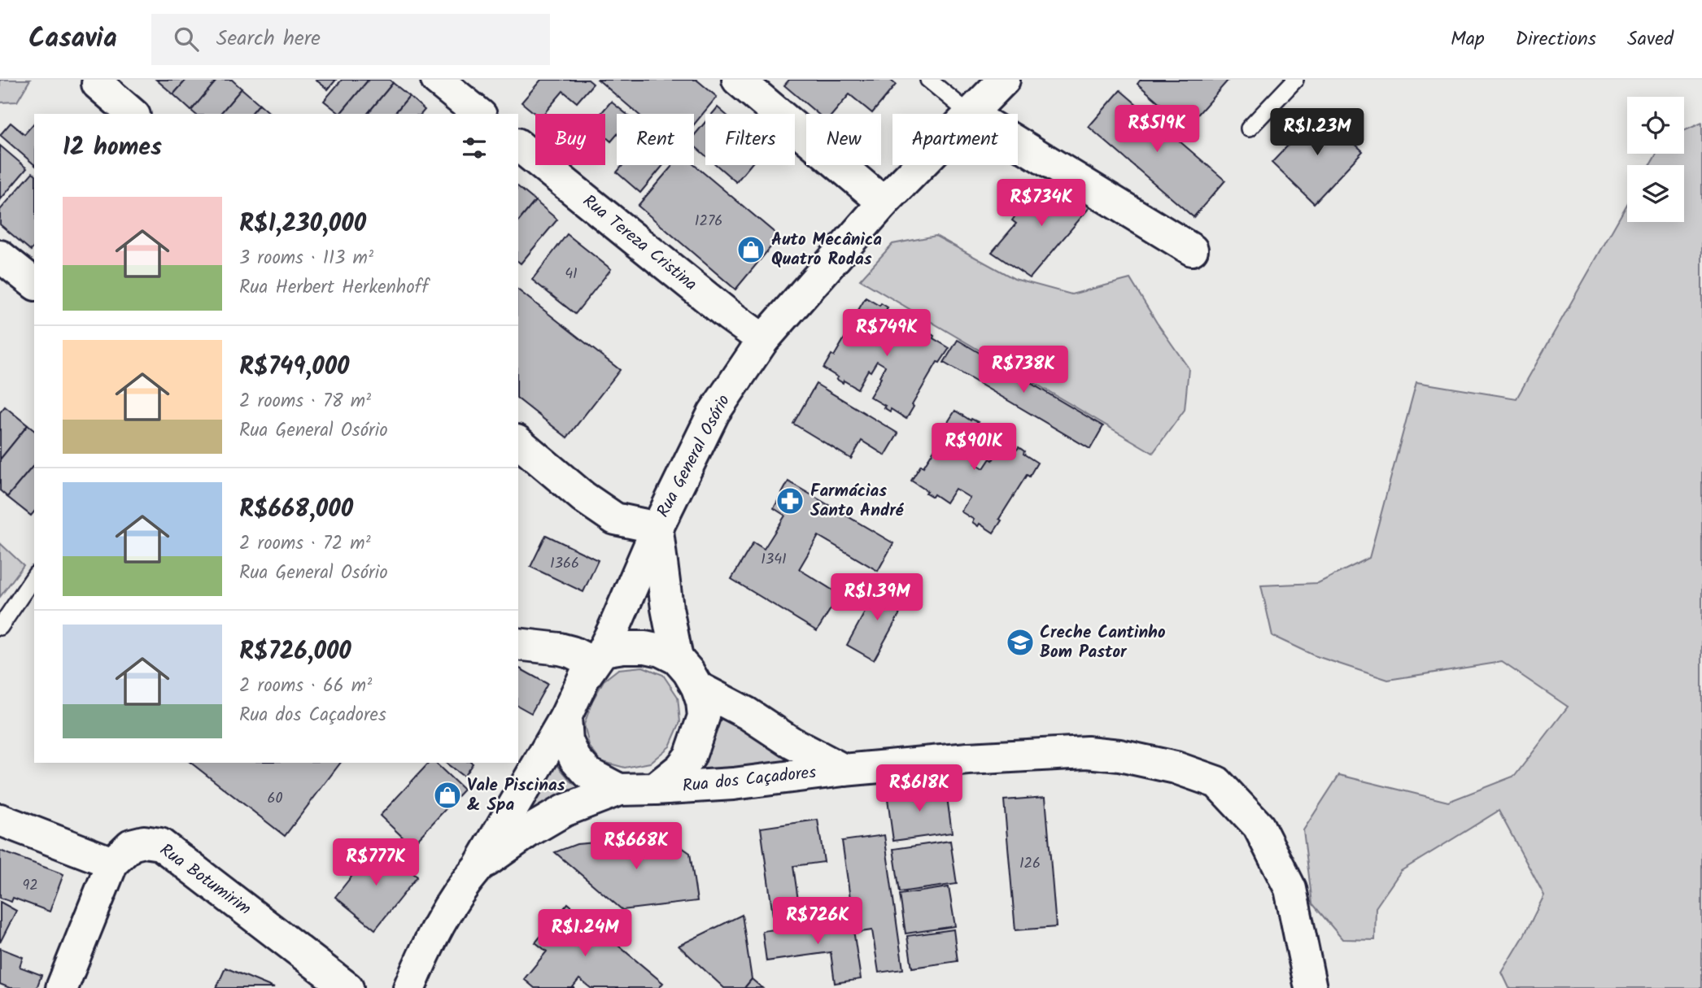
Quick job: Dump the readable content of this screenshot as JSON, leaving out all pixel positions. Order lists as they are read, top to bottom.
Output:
{
  "streets": {
    "main road": [
      "Rua Tereza Cristina",
      "Rua General Osório",
      "Rua dos Caçadores",
      "Rua Botumirim"
    ]
  },
  "crossings": [
    ["Rua Tereza Cristina", "Rua General Osório"],
    ["Rua General Osório", "Rua dos Caçadores"]
  ],
  "places": {
    "shop": ["Auto Mecânica Quatro Rodas", "Vale Piscinas & Spa"],
    "pharmacy": ["Farmácias Santo André"],
    "school or university": ["Creche Cantinho Bom Pastor"]
  },
  "house_numbers": [
    "1276",
    "41",
    "1341",
    "1366",
    "60",
    "126",
    "92"
  ],
  "page": {
    "header": "Casavia",
    "search": "Search here",
    "nav": ["Map", "Directions", "Saved"],
    "price": [
      "R$519K",
      "R$1.23M",
      "R$734K",
      "R$749K",
      "R$738K",
      "R$901K",
      "R$1.39M",
      "R$618K",
      "R$668K",
      "R$777K",
      "R$726K",
      "R$1.24M"
    ],
    "chip": [
      "Buy",
      "Rent",
      "Filters",
      "New",
      "Apartment"
    ],
    "heading": "12 homes",
    "list": [
      {
        "name": "R$1,230,000",
        "note": "3 rooms · 113 m² · Rua Herbert Herkenhoff"
      },
      {
        "name": "R$749,000",
        "note": "2 rooms · 78 m² · Rua General Osório"
      },
      {
        "name": "R$668,000",
        "note": "2 rooms · 72 m² · Rua General Osório"
      },
      {
        "name": "R$726,000",
        "note": "2 rooms · 66 m² · Rua dos Caçadores"
      }
    ]
  }
}
